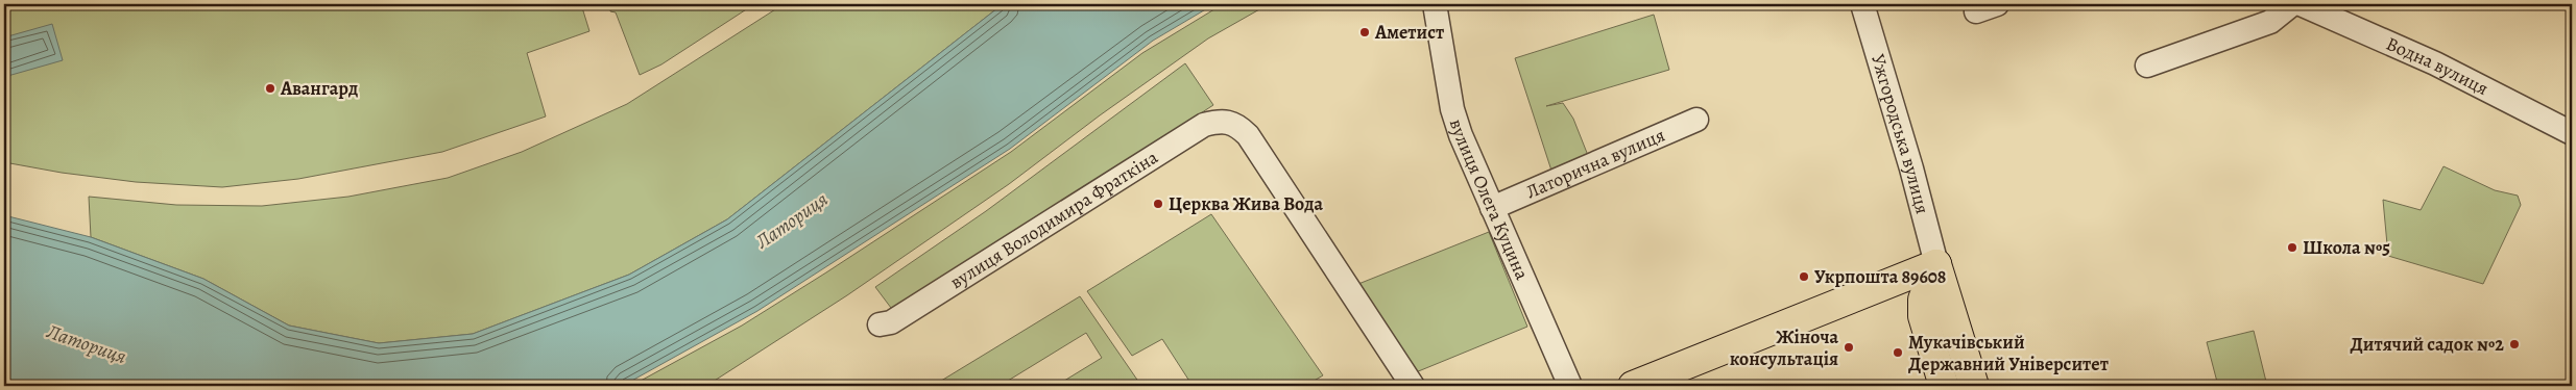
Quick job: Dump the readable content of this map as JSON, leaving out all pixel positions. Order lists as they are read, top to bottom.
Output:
{
  "streets": {
    "main road": ["Ужгородська вулиця"],
    "street": [
      "Водна вулиця",
      "Латорична вулиця",
      "вулиця Олега Куцина",
      "вулиця Володимира Фраткіна"
    ]
  },
  "crossings": [
    ["Латорична вулиця", "вулиця Олега Куцина"]
  ],
  "water": ["Латориця"],
  "places": [
    "Аметист",
    "Авангард",
    "Церква Жива Вода",
    "Школа №5",
    "Укрпошта 89608",
    "Дитячий садок №2",
    "Жіноча консультація",
    "Мукачівський Державний Університет"
  ]
}
